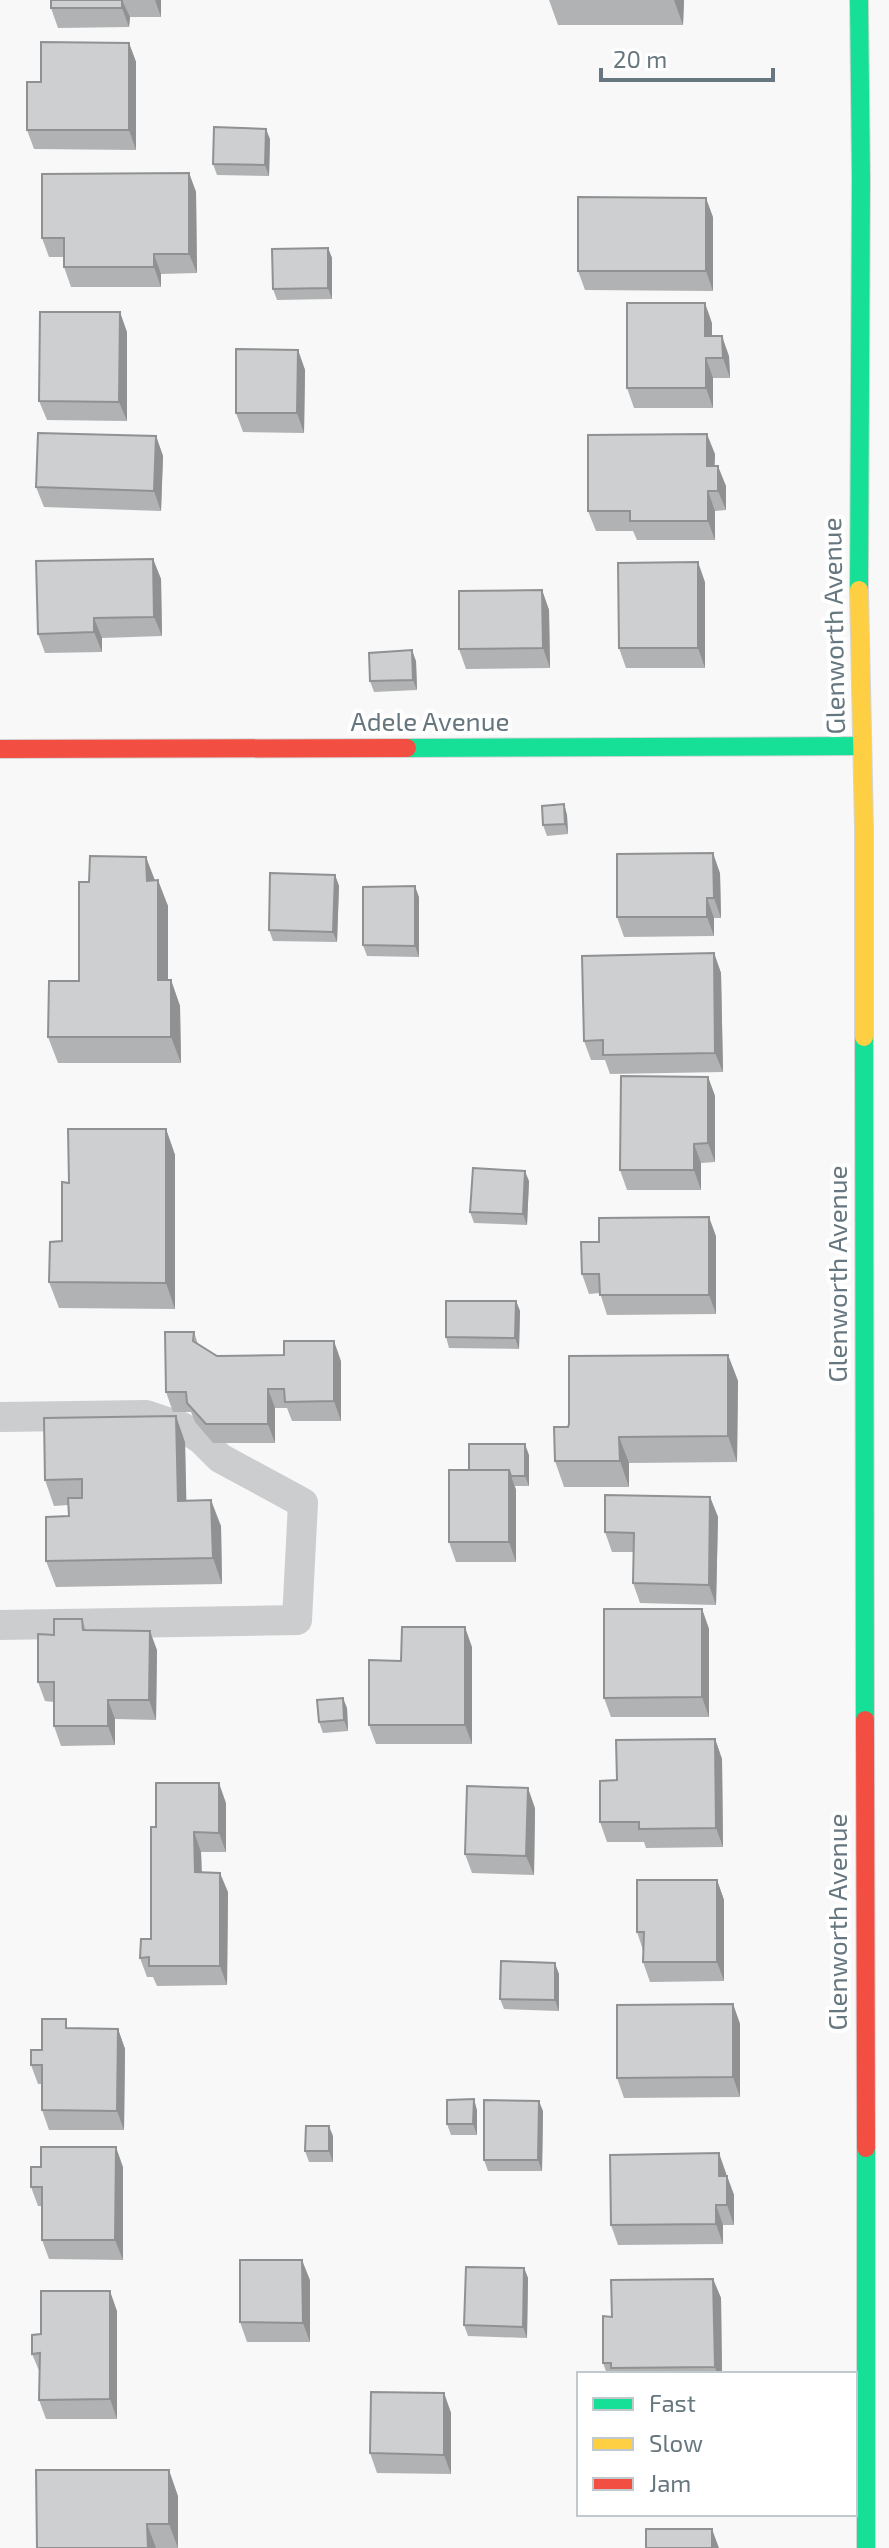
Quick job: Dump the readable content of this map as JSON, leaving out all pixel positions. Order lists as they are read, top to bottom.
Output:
{
  "streets": {
    "street": ["Glenworth Avenue", "Adele Avenue"]
  },
  "crossings": [
    ["Glenworth Avenue", "Adele Avenue"]
  ],
  "legend": ["Fast", "Slow", "Jam"],
  "scale_bar": "20 m"
}
